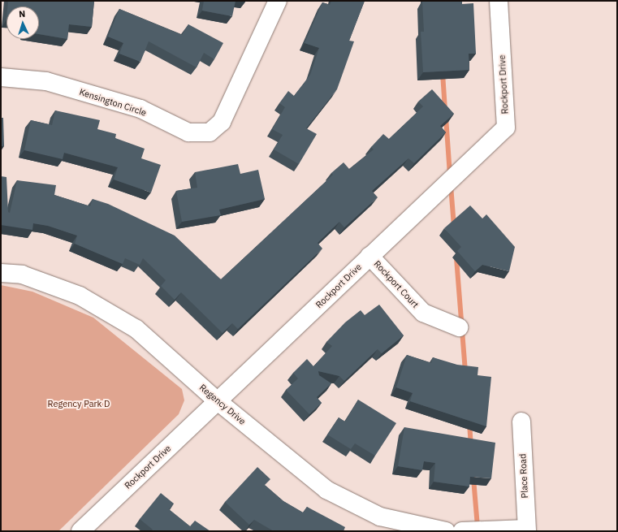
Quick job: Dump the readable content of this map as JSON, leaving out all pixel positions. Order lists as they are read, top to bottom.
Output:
{
  "streets": {
    "street": [
      "Rockport Drive",
      "Kensington Circle",
      "Rockport Court",
      "Regency Drive",
      "Place Road"
    ]
  },
  "crossings": [
    ["Rockport Drive", "Rockport Court"],
    ["Rockport Drive", "Regency Drive"]
  ],
  "parks": ["Regency Park D"],
  "north": "top"
}
